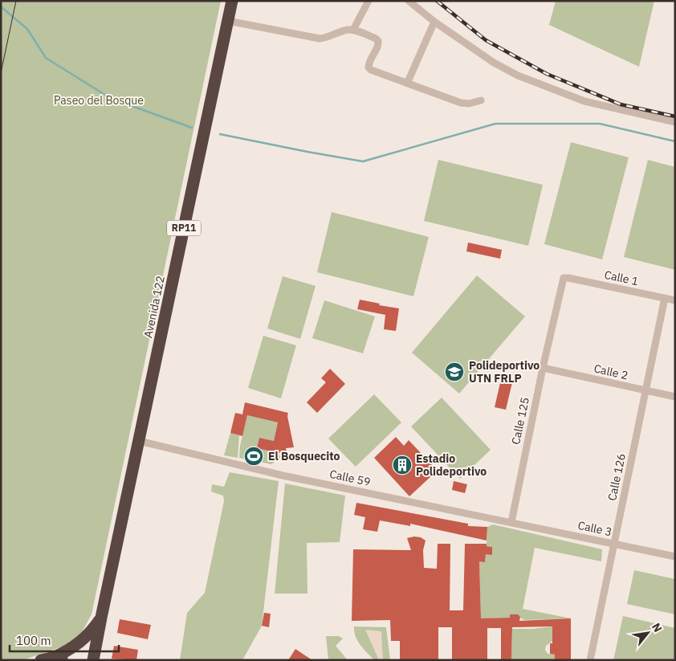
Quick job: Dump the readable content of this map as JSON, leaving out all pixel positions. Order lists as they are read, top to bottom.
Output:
{
  "streets": {
    "highway": ["RP11", "Avenida 122"],
    "street": [
      "Calle 1",
      "Calle 2",
      "Calle 125",
      "Calle 126",
      "Calle 59",
      "Calle 3"
    ]
  },
  "crossings": [
    ["RP11", "Avenida 122"],
    ["Calle 1", "Calle 125"],
    ["Calle 1", "Calle 126"],
    ["Avenida 122", "Calle 59"],
    ["Calle 2", "Calle 125"],
    ["Calle 2", "Calle 126"],
    ["Calle 125", "Calle 59"],
    ["Calle 125", "Calle 3"],
    ["Calle 126", "Calle 3"],
    ["Calle 59", "Calle 3"]
  ],
  "parks": ["Paseo del Bosque"],
  "places": {
    "school or university": ["Polideportivo UTN FRLP"],
    "sports": ["El Bosquecito"],
    "building": ["Estadio Polideportivo"]
  },
  "scale_bar": "100 m",
  "north": "top right"
}
